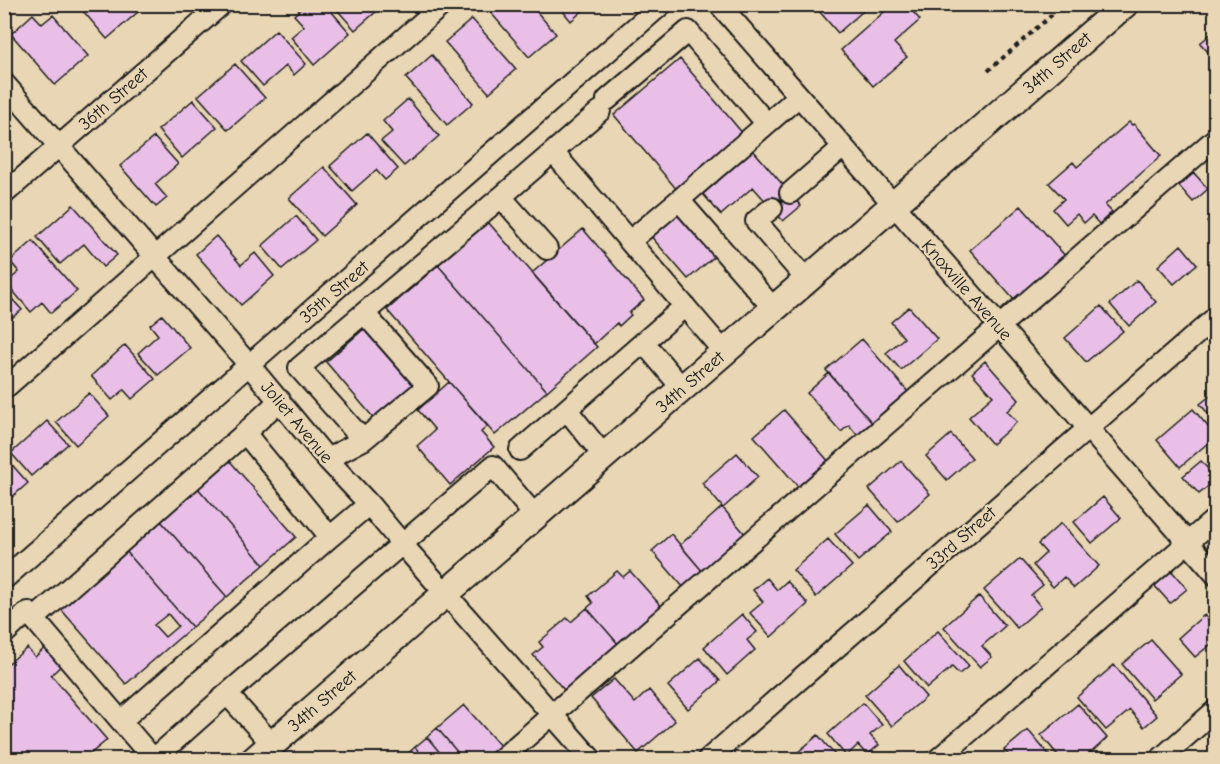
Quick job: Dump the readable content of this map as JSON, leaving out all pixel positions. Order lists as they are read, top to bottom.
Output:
{
  "streets": {
    "main road": ["34th Street"],
    "street": [
      "36th Street",
      "Knoxville Avenue",
      "35th Street",
      "Joliet Avenue",
      "33rd Street"
    ]
  },
  "crossings": [
    ["34th Street", "Knoxville Avenue"],
    ["34th Street", "Joliet Avenue"],
    ["36th Street", "Joliet Avenue"],
    ["Knoxville Avenue", "33rd Street"],
    ["35th Street", "Joliet Avenue"]
  ]
}
